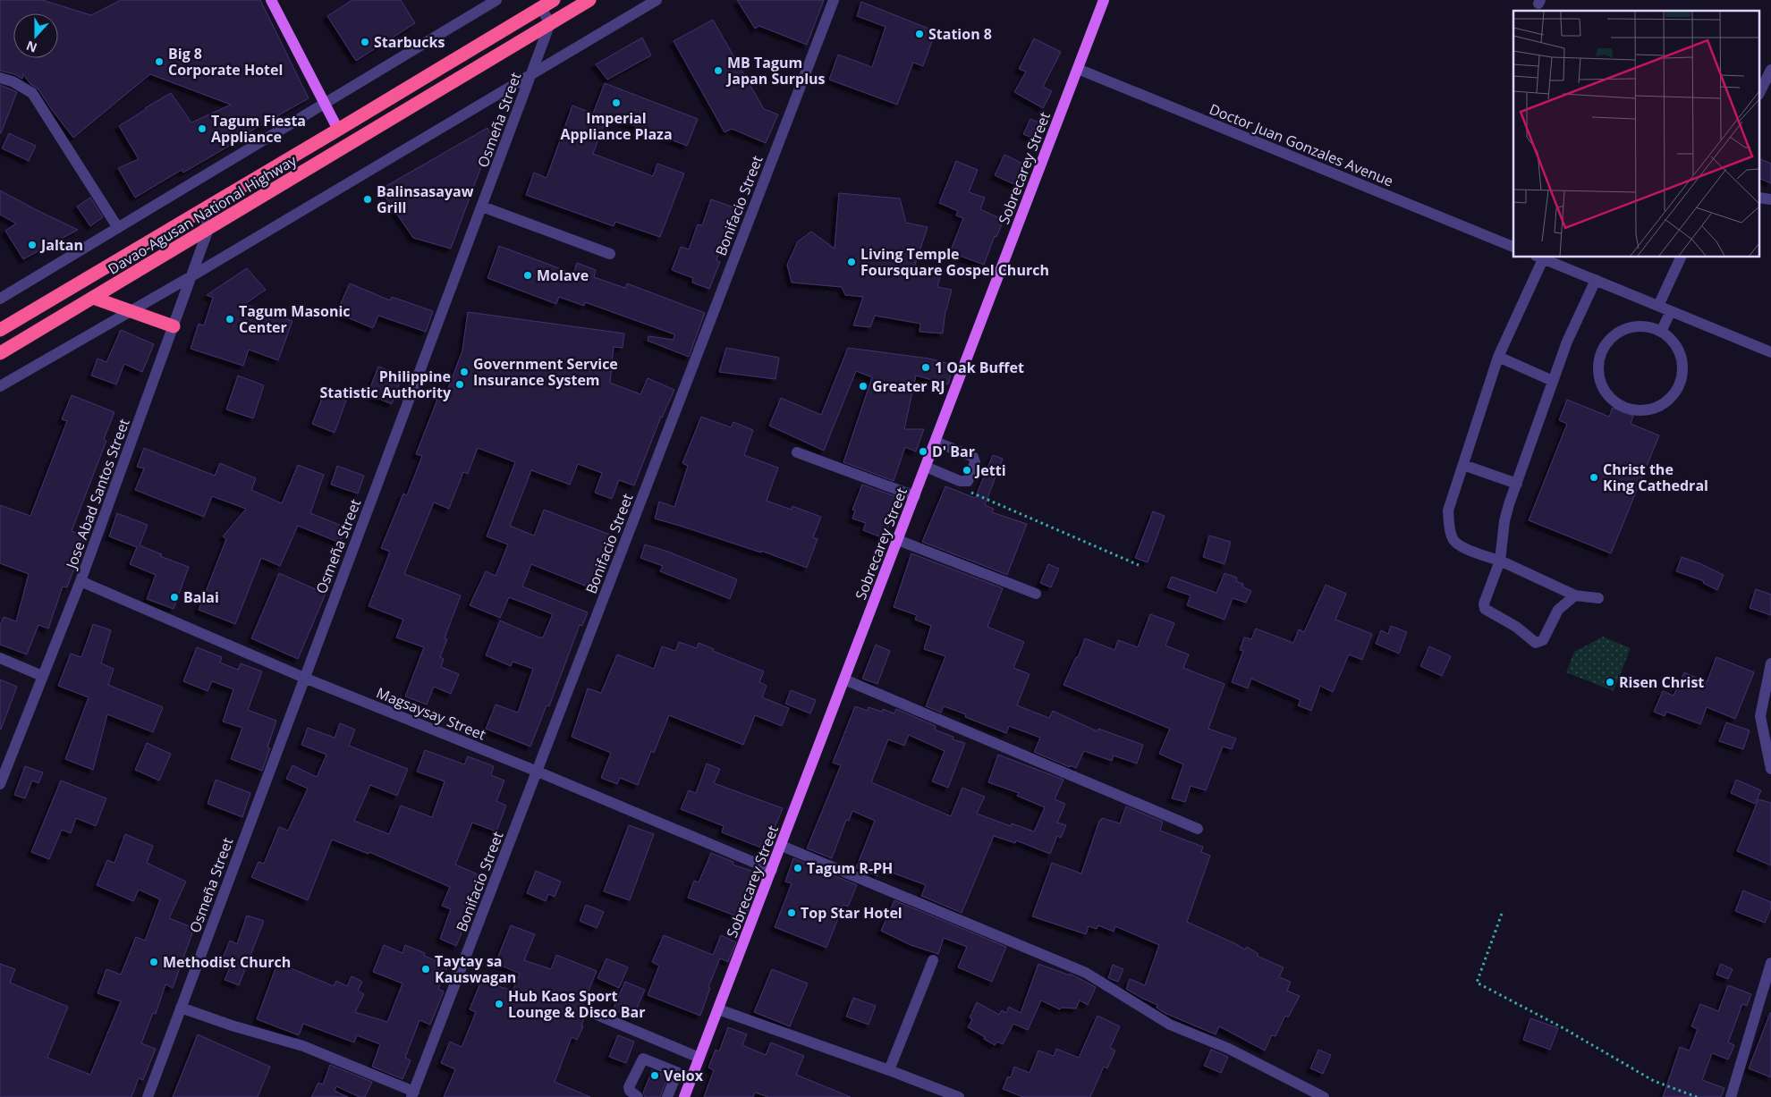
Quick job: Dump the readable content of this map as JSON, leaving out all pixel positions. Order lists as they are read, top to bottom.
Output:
{
  "streets": {
    "highway": ["Davao-Agusan National Highway"],
    "main road": ["Sobrecarey Street"],
    "street": [
      "Osmeña Street",
      "Doctor Juan Gonzales Avenue",
      "Bonifacio Street",
      "Jose Abad Santos Street",
      "Magsaysay Street"
    ]
  },
  "crossings": [
    ["Osmeña Street", "Davao-Agusan National Highway"],
    ["Osmeña Street", "Magsaysay Street"],
    ["Doctor Juan Gonzales Avenue", "Sobrecarey Street"],
    ["Sobrecarey Street", "Magsaysay Street"],
    ["Bonifacio Street", "Magsaysay Street"],
    ["Davao-Agusan National Highway", "Jose Abad Santos Street"],
    ["Jose Abad Santos Street", "Magsaysay Street"]
  ],
  "places": [
    "Station 8",
    "Starbucks",
    "Big 8 Corporate Hotel",
    "MB Tagum Japan Surplus",
    "Imperial Appliance Plaza",
    "Tagum Fiesta Appliance",
    "Balinsasayaw Grill",
    "Jaltan",
    "Living Temple Foursquare Gospel Church",
    "Molave",
    "Tagum Masonic Center",
    "1 Oak Buffet",
    "Government Service Insurance System",
    "Philippine Statistic Authority",
    "Greater RJ",
    "D' Bar",
    "Jetti",
    "Christ the King Cathedral",
    "Balai",
    "Risen Christ",
    "Tagum R-PH",
    "Top Star Hotel",
    "Methodist Church",
    "Taytay sa Kauswagan",
    "Hub Kaos Sport Lounge & Disco Bar",
    "Velox"
  ],
  "north": "bottom"
}
